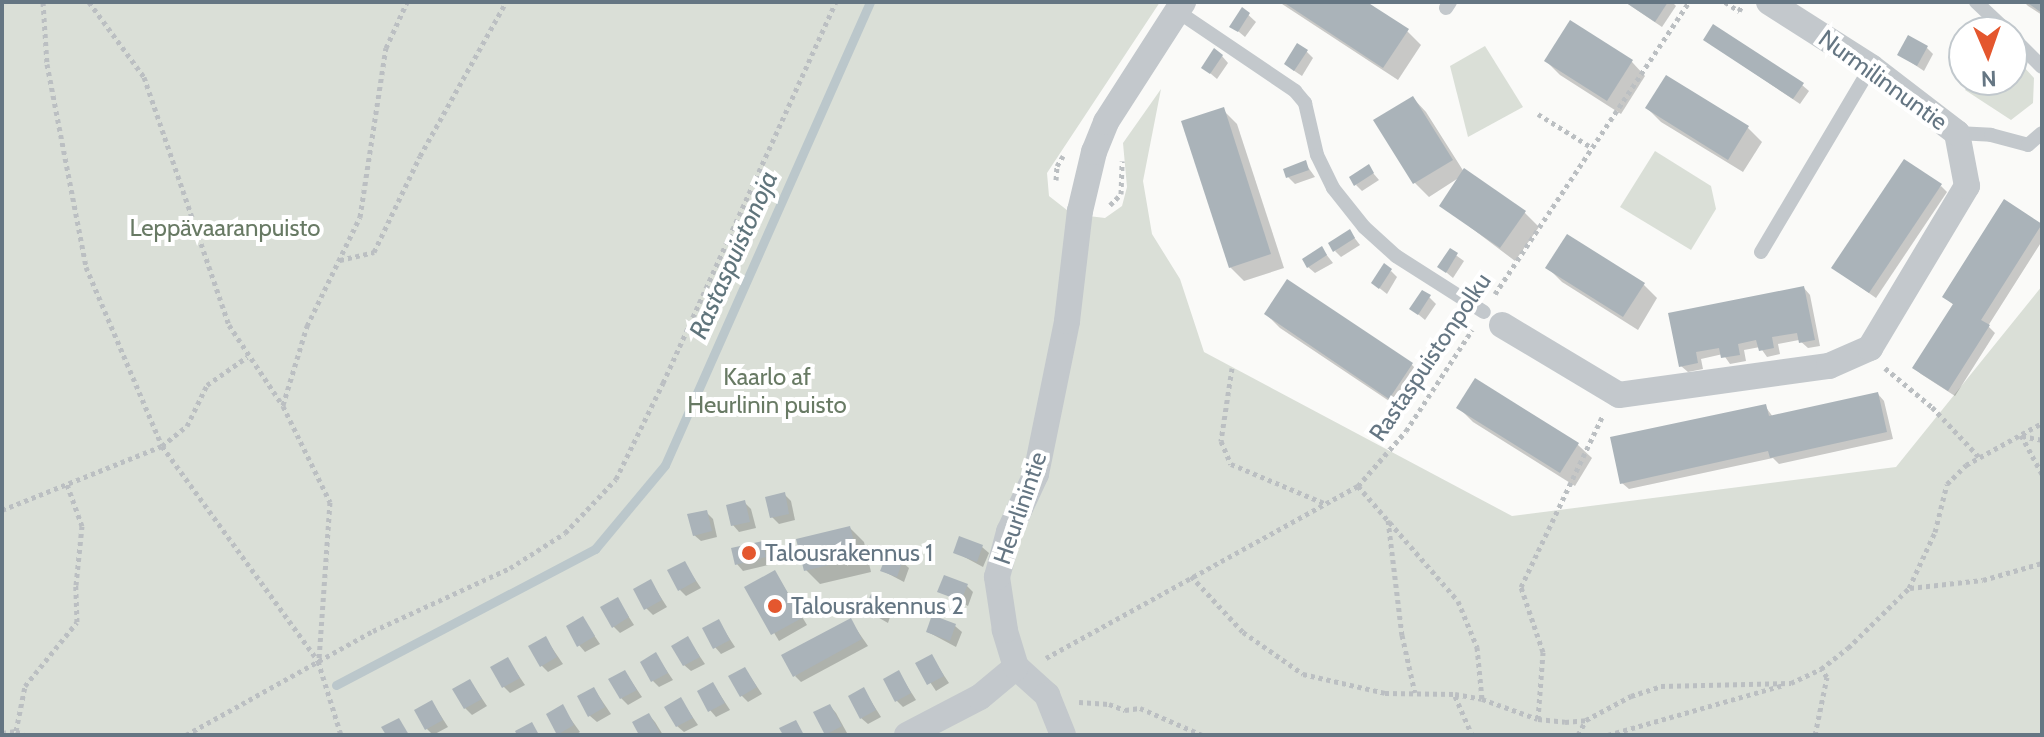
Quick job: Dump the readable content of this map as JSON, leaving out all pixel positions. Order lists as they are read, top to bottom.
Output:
{
  "streets": {
    "street": ["Nurmilinnuntie", "Heurlinintie"],
    "path": ["Rastaspuistonpolku"]
  },
  "crossings": [
    ["Rastaspuistonpolku", "Heurlinintie"]
  ],
  "water": ["Rastaspuistonoja"],
  "parks": ["Leppävaaranpuisto", "Kaarlo af Heurlinin puisto"],
  "places": ["Talousrakennus 1", "Talousrakennus 2"],
  "north": "bottom"
}
